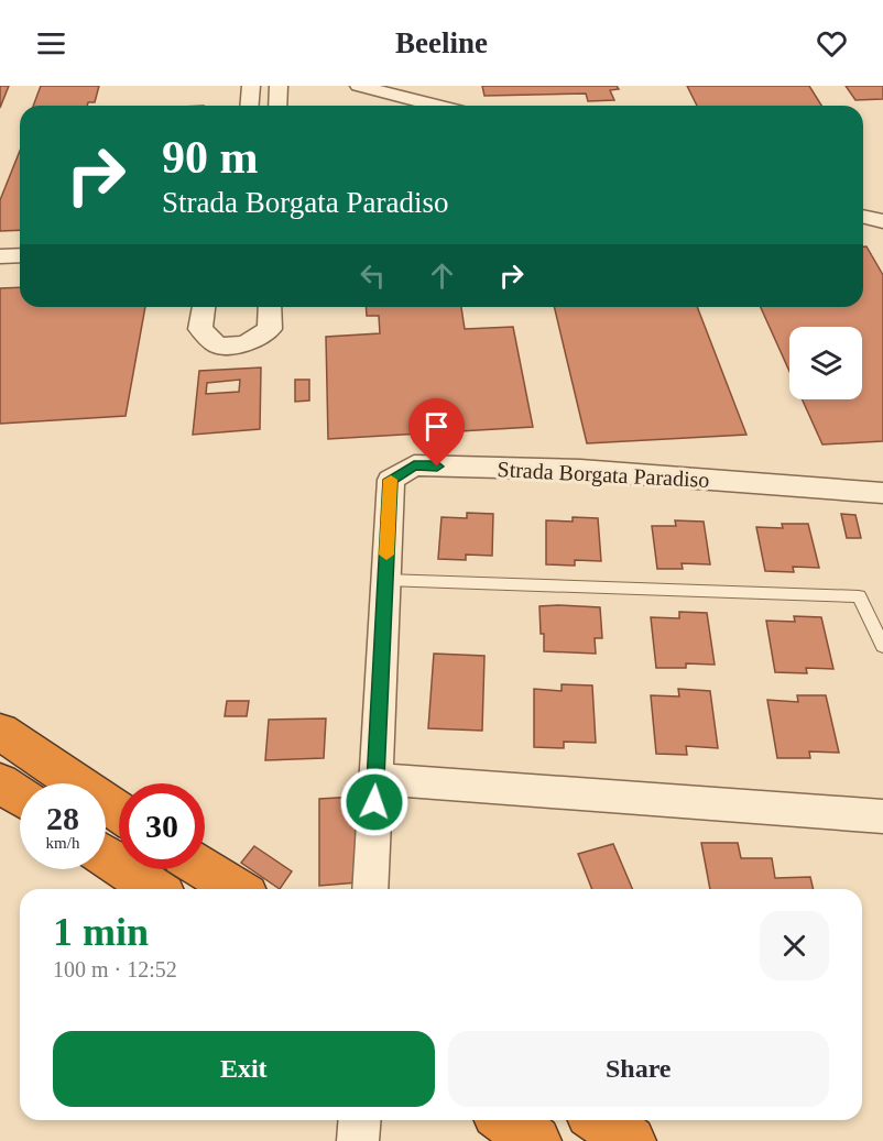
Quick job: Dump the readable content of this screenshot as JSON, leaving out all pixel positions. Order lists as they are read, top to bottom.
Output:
{
  "streets": {
    "street": ["Strada Borgata Paradiso"]
  },
  "page": {
    "header": "Beeline",
    "turn": ["90 m", "Strada Borgata Paradiso"],
    "speed": "28 km/h",
    "limit": "30",
    "heading": ["1 min", "100 m · 12:52"],
    "buttons": ["Exit", "Share"]
  }
}
